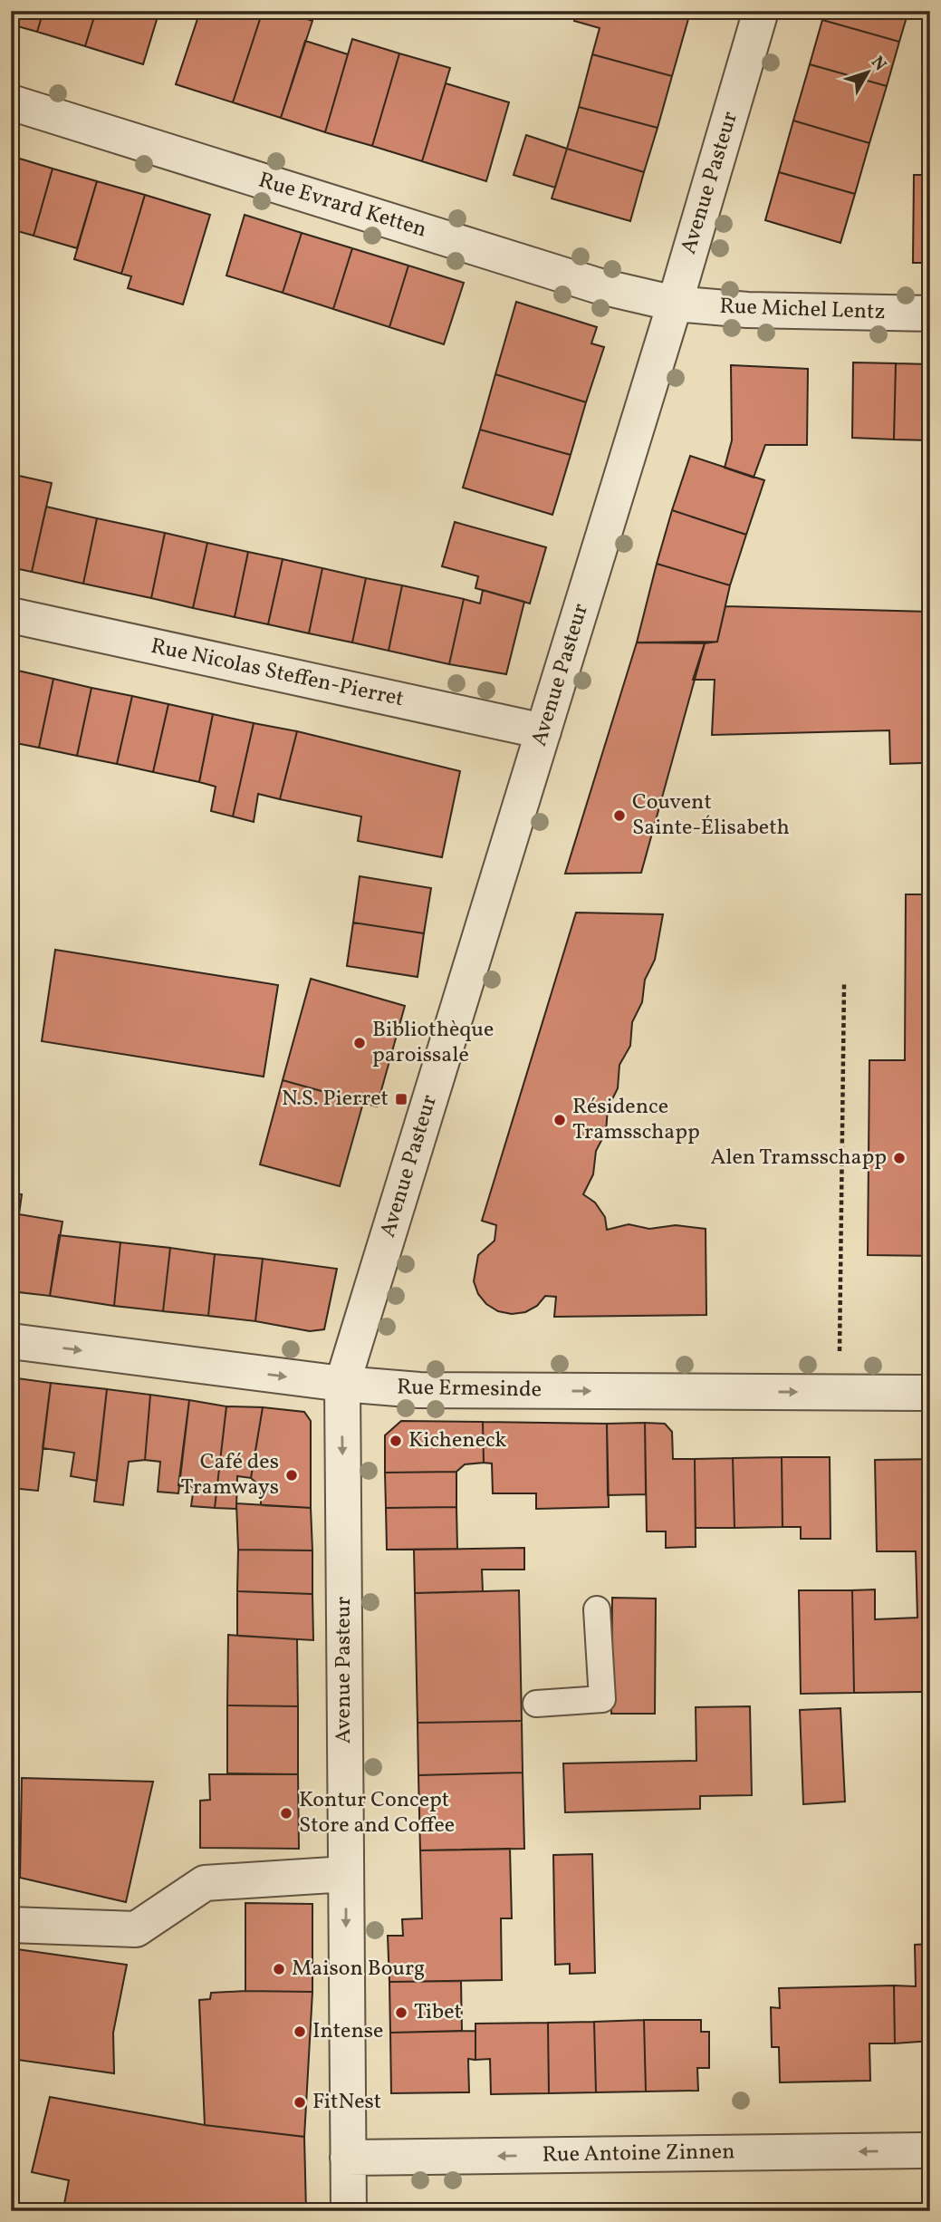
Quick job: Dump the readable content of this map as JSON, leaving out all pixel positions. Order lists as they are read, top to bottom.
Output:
{
  "streets": {
    "street": [
      "Avenue Pasteur",
      "Rue Evrard Ketten",
      "Rue Michel Lentz",
      "Rue Nicolas Steffen-Pierret",
      "Rue Ermesinde",
      "Rue Antoine Zinnen"
    ]
  },
  "crossings": [
    ["Avenue Pasteur", "Rue Evrard Ketten"],
    ["Avenue Pasteur", "Rue Michel Lentz"],
    ["Avenue Pasteur", "Rue Nicolas Steffen-Pierret"],
    ["Avenue Pasteur", "Rue Ermesinde"],
    ["Avenue Pasteur", "Rue Antoine Zinnen"],
    ["Rue Evrard Ketten", "Rue Michel Lentz"]
  ],
  "one_way": ["Rue Ermesinde", "Rue Antoine Zinnen"],
  "places": {
    "other": [
      "Couvent Sainte-Élisabeth",
      "Bibliothèque paroissale",
      "Résidence Tramsschapp",
      "Alen Tramsschapp",
      "Kicheneck",
      "Café des Tramways",
      "Kontur Concept Store and Coffee",
      "Maison Bourg",
      "Tibet",
      "Intense",
      "FitNest"
    ],
    "transit": ["N.S. Pierret"]
  },
  "north": "top right"
}
